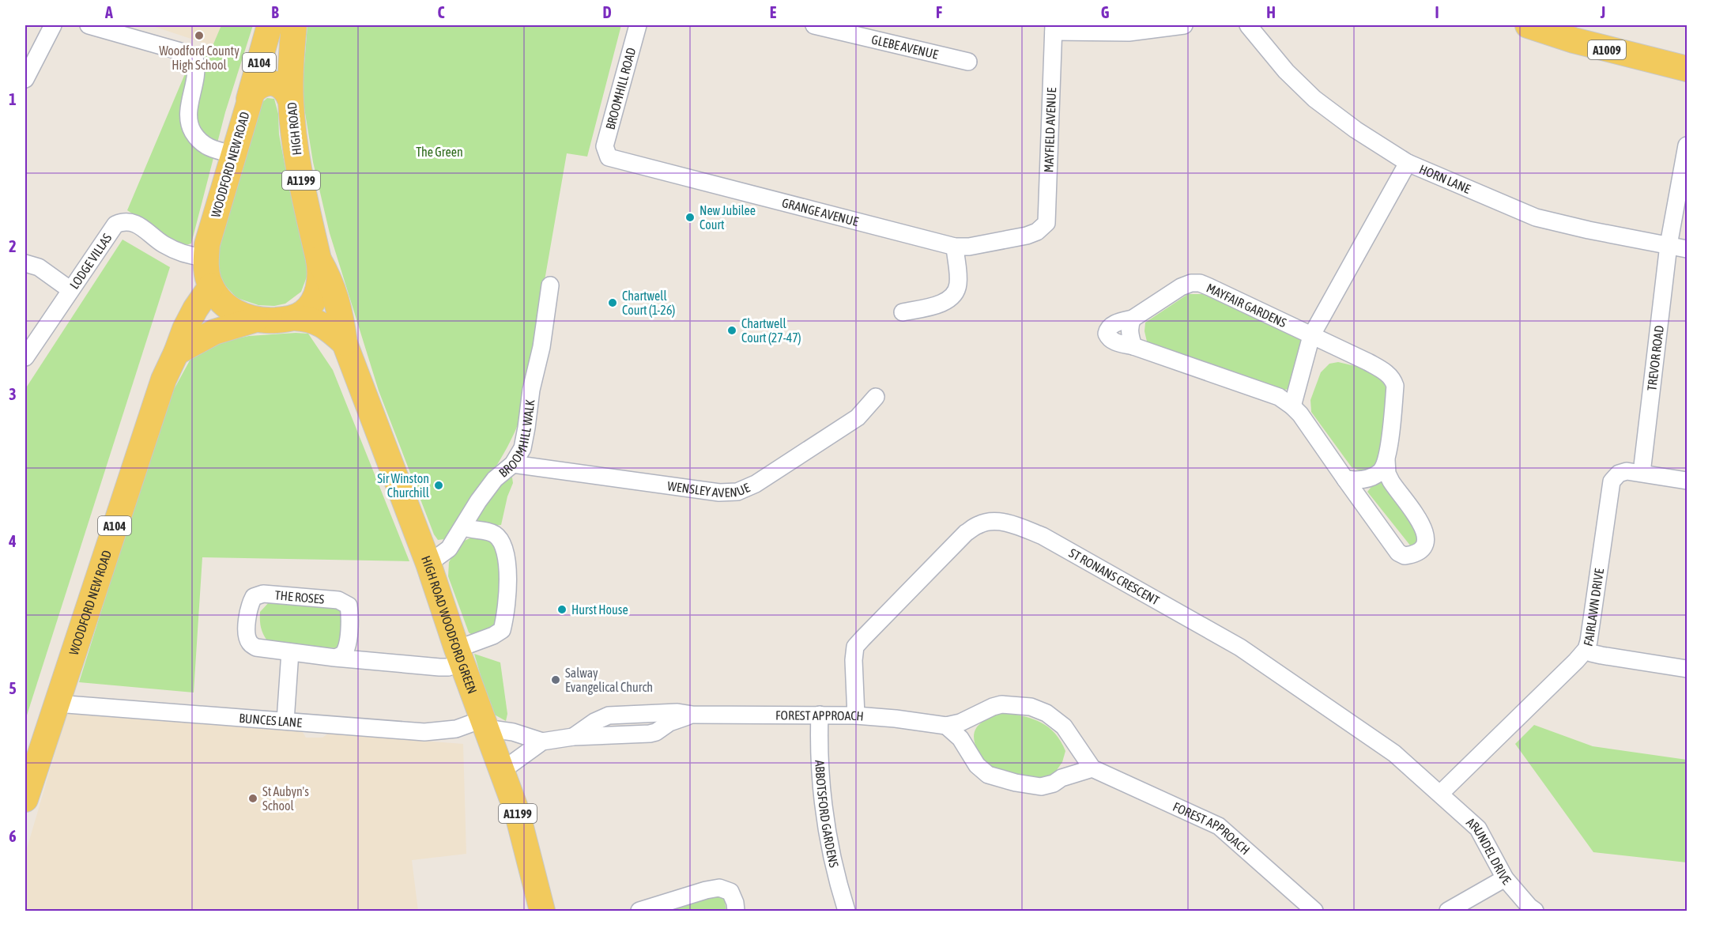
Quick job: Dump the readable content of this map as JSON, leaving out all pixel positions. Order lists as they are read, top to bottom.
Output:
{
  "streets": {
    "main road": [
      "A1009",
      "A104",
      "HIGH ROAD",
      "WOODFORD NEW ROAD",
      "A1199",
      "HIGH ROAD WOODFORD GREEN"
    ],
    "street": [
      "GLEBE AVENUE",
      "BROOMHILL ROAD",
      "MAYFIELD AVENUE",
      "HORN LANE",
      "GRANGE AVENUE",
      "LODGE VILLAS",
      "MAYFAIR GARDENS",
      "TREVOR ROAD",
      "BROOMHILL WALK",
      "WENSLEY AVENUE",
      "ST RONANS CRESCENT",
      "THE ROSES",
      "FAIRLAWN DRIVE",
      "FOREST APPROACH",
      "BUNCES LANE",
      "ABBOTSFORD GARDENS",
      "ARUNDEL DRIVE"
    ]
  },
  "crossings": [
    ["A104", "WOODFORD NEW ROAD"],
    ["BROOMHILL ROAD", "GRANGE AVENUE"],
    ["HIGH ROAD", "WOODFORD NEW ROAD"],
    ["HIGH ROAD", "HIGH ROAD WOODFORD GREEN"],
    ["MAYFIELD AVENUE", "GRANGE AVENUE"],
    ["WOODFORD NEW ROAD", "LODGE VILLAS"],
    ["WOODFORD NEW ROAD", "HIGH ROAD WOODFORD GREEN"],
    ["WOODFORD NEW ROAD", "BUNCES LANE"],
    ["HORN LANE", "TREVOR ROAD"],
    ["TREVOR ROAD", "FAIRLAWN DRIVE"],
    ["BROOMHILL WALK", "WENSLEY AVENUE"],
    ["BROOMHILL WALK", "THE ROSES"],
    ["BROOMHILL WALK", "HIGH ROAD WOODFORD GREEN"],
    ["ST RONANS CRESCENT", "FAIRLAWN DRIVE"],
    ["ST RONANS CRESCENT", "FOREST APPROACH"],
    ["ST RONANS CRESCENT", "ARUNDEL DRIVE"],
    ["THE ROSES", "HIGH ROAD WOODFORD GREEN"],
    ["FAIRLAWN DRIVE", "ARUNDEL DRIVE"],
    ["HIGH ROAD WOODFORD GREEN", "FOREST APPROACH"],
    ["HIGH ROAD WOODFORD GREEN", "BUNCES LANE"],
    ["FOREST APPROACH", "BUNCES LANE"],
    ["FOREST APPROACH", "ABBOTSFORD GARDENS"]
  ],
  "parks": ["The Green"],
  "places": [
    "Woodford County High School",
    "New Jubilee Court",
    "Chartwell Court (1-26)",
    "Chartwell Court (27-47)",
    "Sir Winston Churchill",
    "Hurst House",
    "Salway Evangelical Church",
    "St Aubyn's School"
  ],
  "grid": {
    "columns": [
      "A",
      "B",
      "C",
      "D",
      "E",
      "F",
      "G",
      "H",
      "I",
      "J"
    ],
    "rows": [
      "1",
      "2",
      "3",
      "4",
      "5",
      "6"
    ]
  }
}
